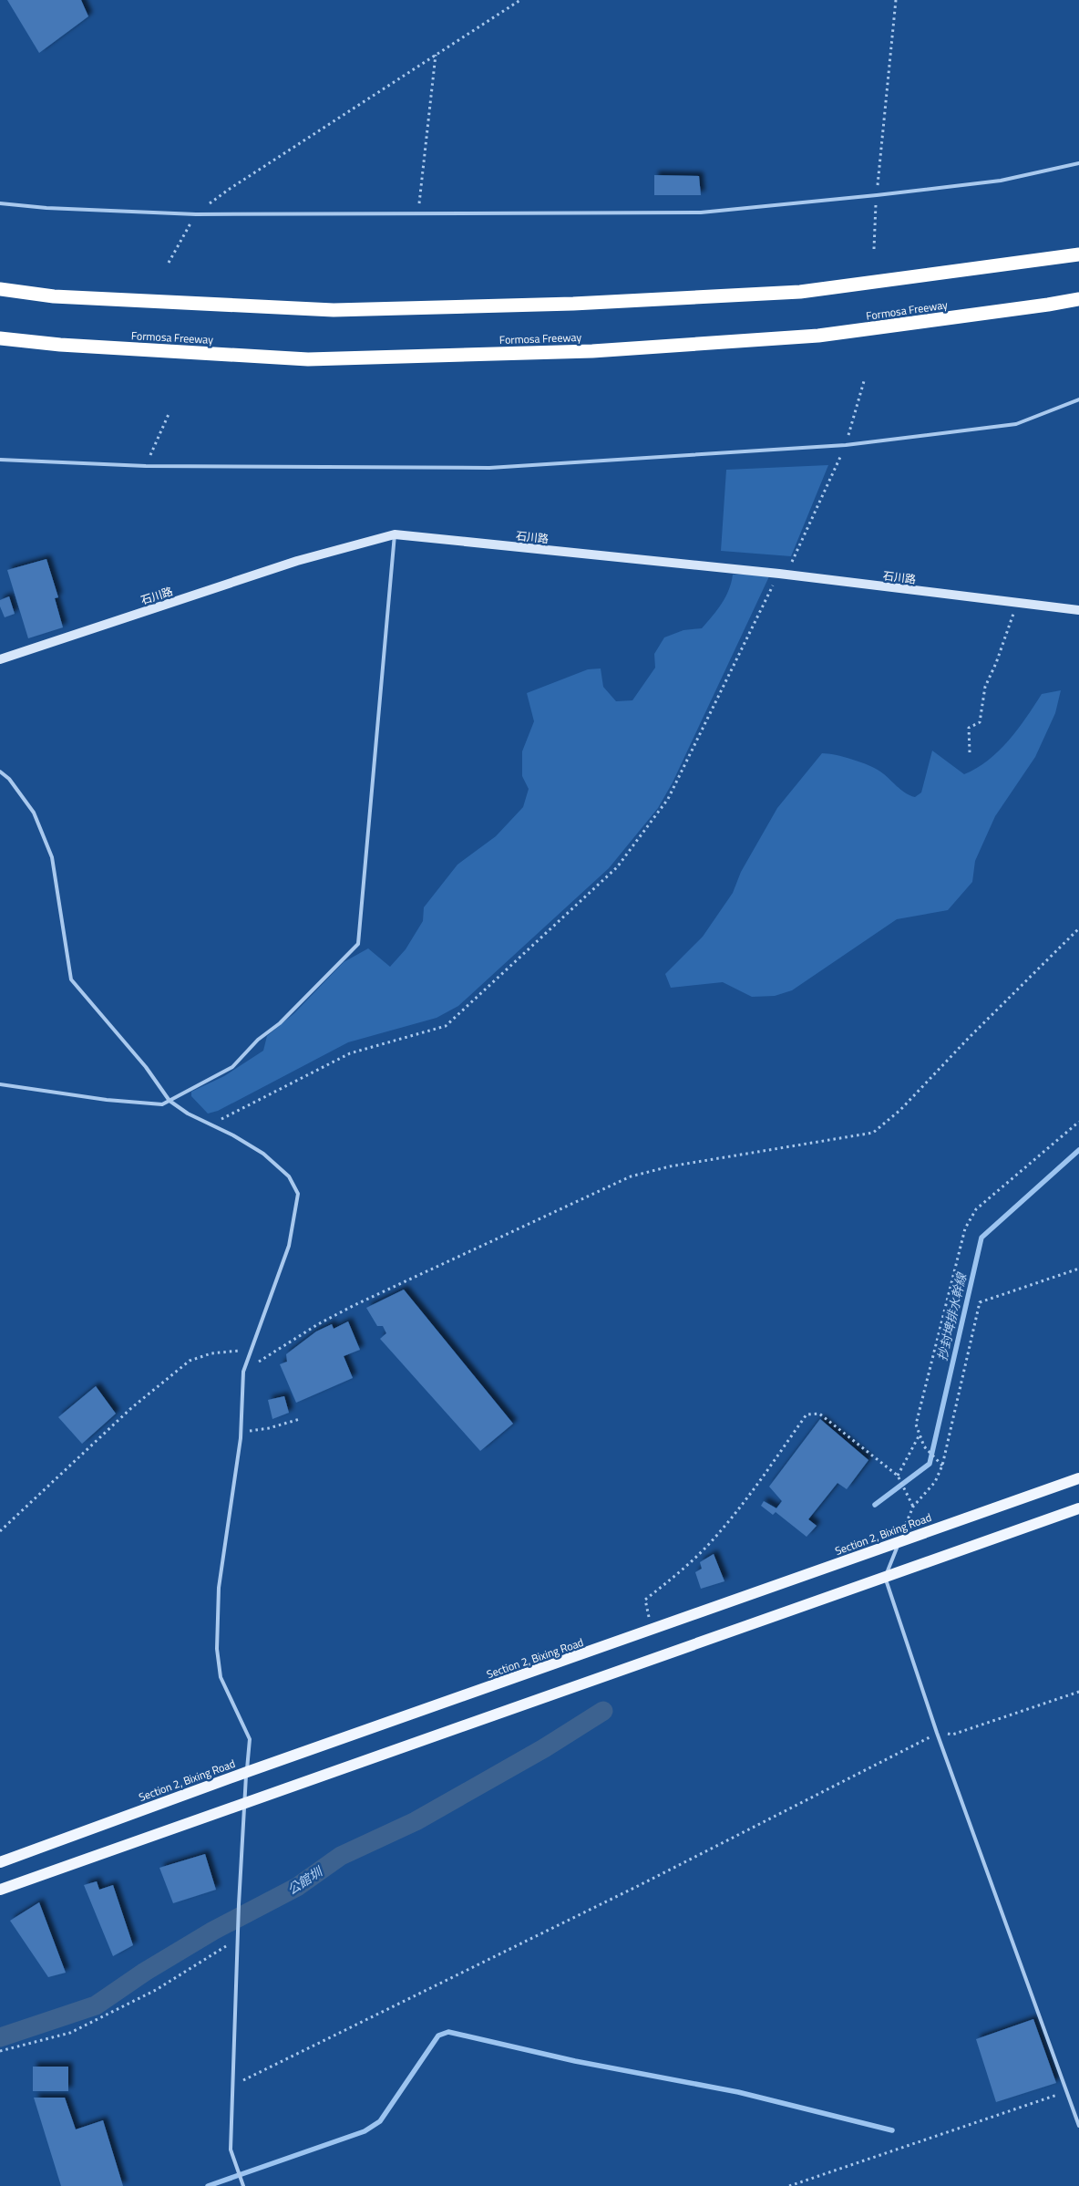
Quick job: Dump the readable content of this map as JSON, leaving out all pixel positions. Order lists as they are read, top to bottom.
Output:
{
  "streets": {
    "highway": ["Formosa Freeway"],
    "main road": ["Section 2, Bixing Road"],
    "street": ["石川路"]
  },
  "water": ["抄封埤排水幹線", "公館圳"]
}
